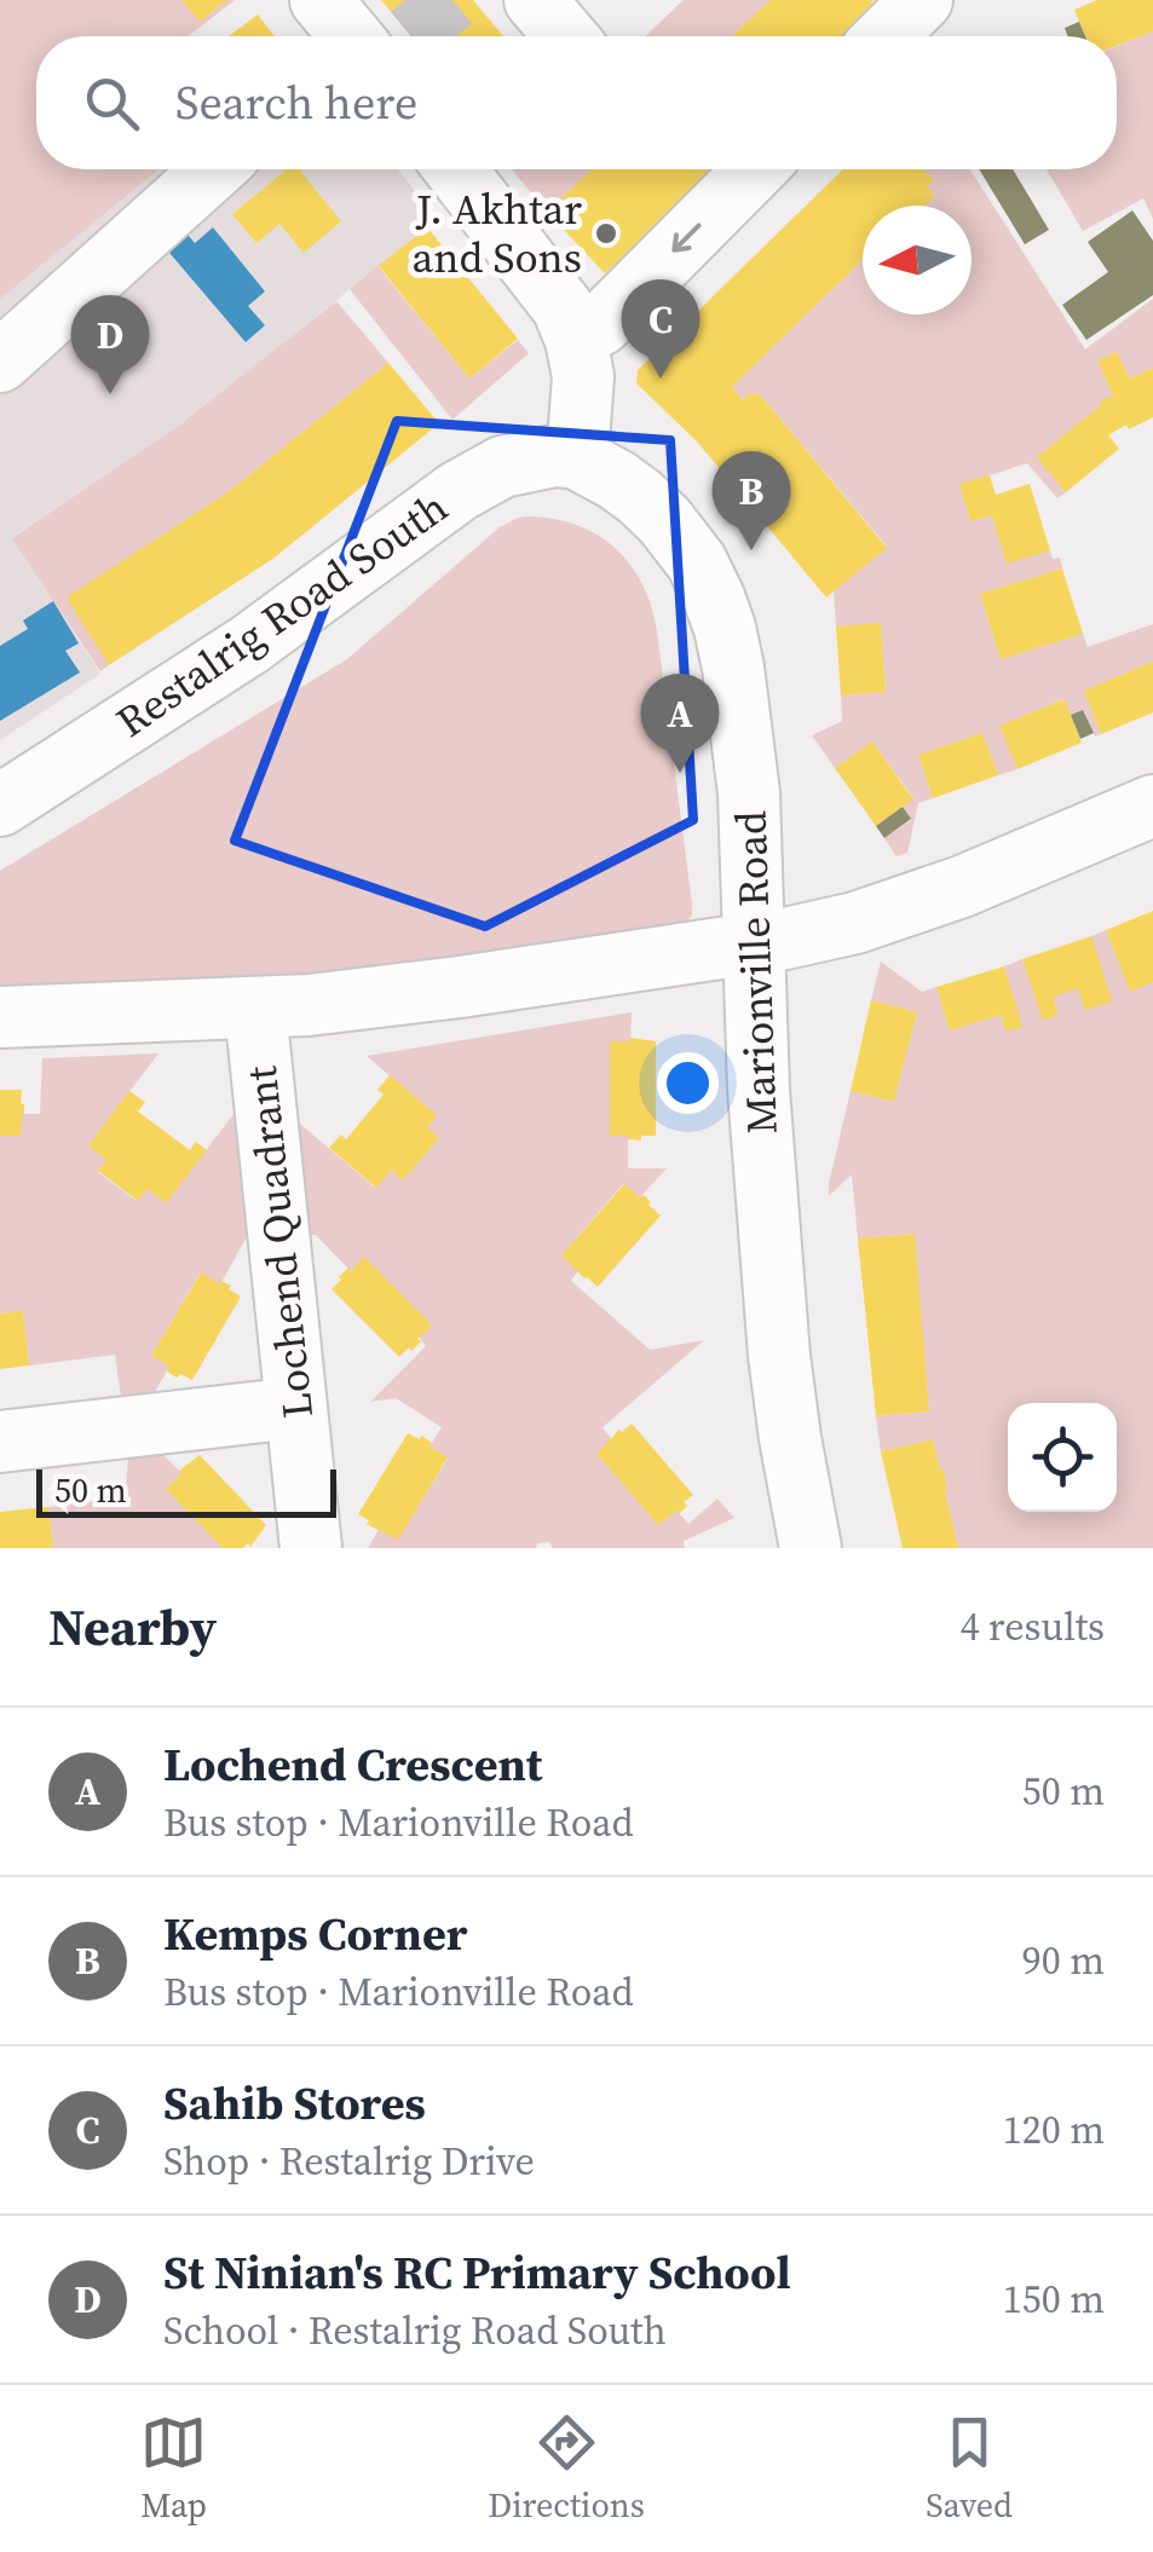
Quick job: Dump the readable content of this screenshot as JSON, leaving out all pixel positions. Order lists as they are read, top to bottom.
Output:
{
  "streets": {
    "street": ["Restalrig Road South", "Marionville Road", "Lochend Quadrant"]
  },
  "crossings": [
    ["Restalrig Road South", "Marionville Road"]
  ],
  "places": ["J. Akhtar and Sons"],
  "scale_bar": "50 m",
  "north": "left",
  "page": {
    "search": "Search here",
    "pins": [
      "C",
      "D",
      "B",
      "A"
    ],
    "scale": "50 m",
    "heading": ["Nearby", "4 results"],
    "list": [
      {
        "mark": "A",
        "name": "Lochend Crescent",
        "note": "Bus stop · Marionville Road",
        "value": "50 m"
      },
      {
        "mark": "B",
        "name": "Kemps Corner",
        "note": "Bus stop · Marionville Road",
        "value": "90 m"
      },
      {
        "mark": "C",
        "name": "Sahib Stores",
        "note": "Shop · Restalrig Drive",
        "value": "120 m"
      },
      {
        "mark": "D",
        "name": "St Ninian's RC Primary School",
        "note": "School · Restalrig Road South",
        "value": "150 m"
      }
    ],
    "nav": ["Map", "Directions", "Saved"]
  }
}
